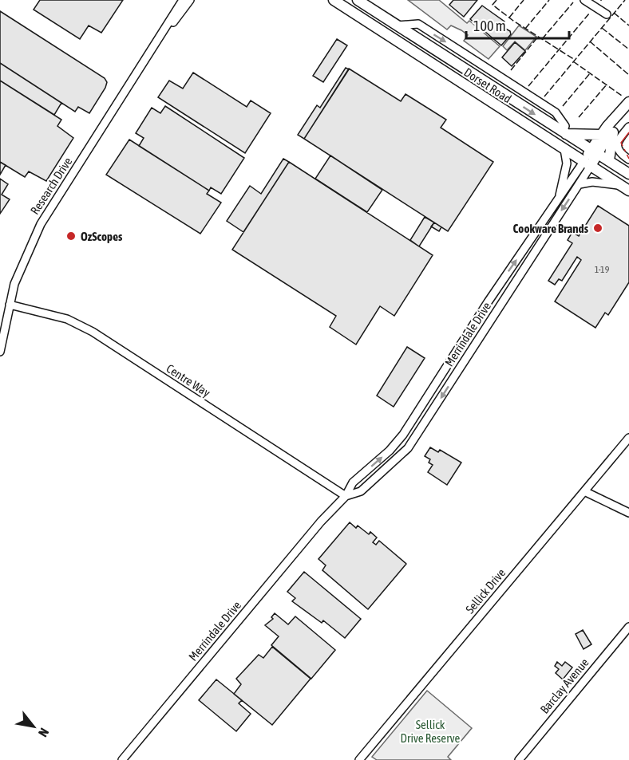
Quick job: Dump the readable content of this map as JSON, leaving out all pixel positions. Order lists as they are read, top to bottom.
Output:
{
  "streets": {
    "main road": ["Dorset Road"],
    "street": [
      "Research Drive",
      "Merrindale Drive",
      "Centre Way",
      "Sellick Drive",
      "Barclay Avenue"
    ]
  },
  "crossings": [
    ["Dorset Road", "Merrindale Drive"],
    ["Research Drive", "Centre Way"],
    ["Merrindale Drive", "Centre Way"]
  ],
  "parks": ["Sellick Drive Reserve"],
  "places": ["Cookware Brands", "OzScopes"],
  "house_numbers": ["1-19"],
  "scale_bar": "100 m",
  "north": "bottom right"
}
